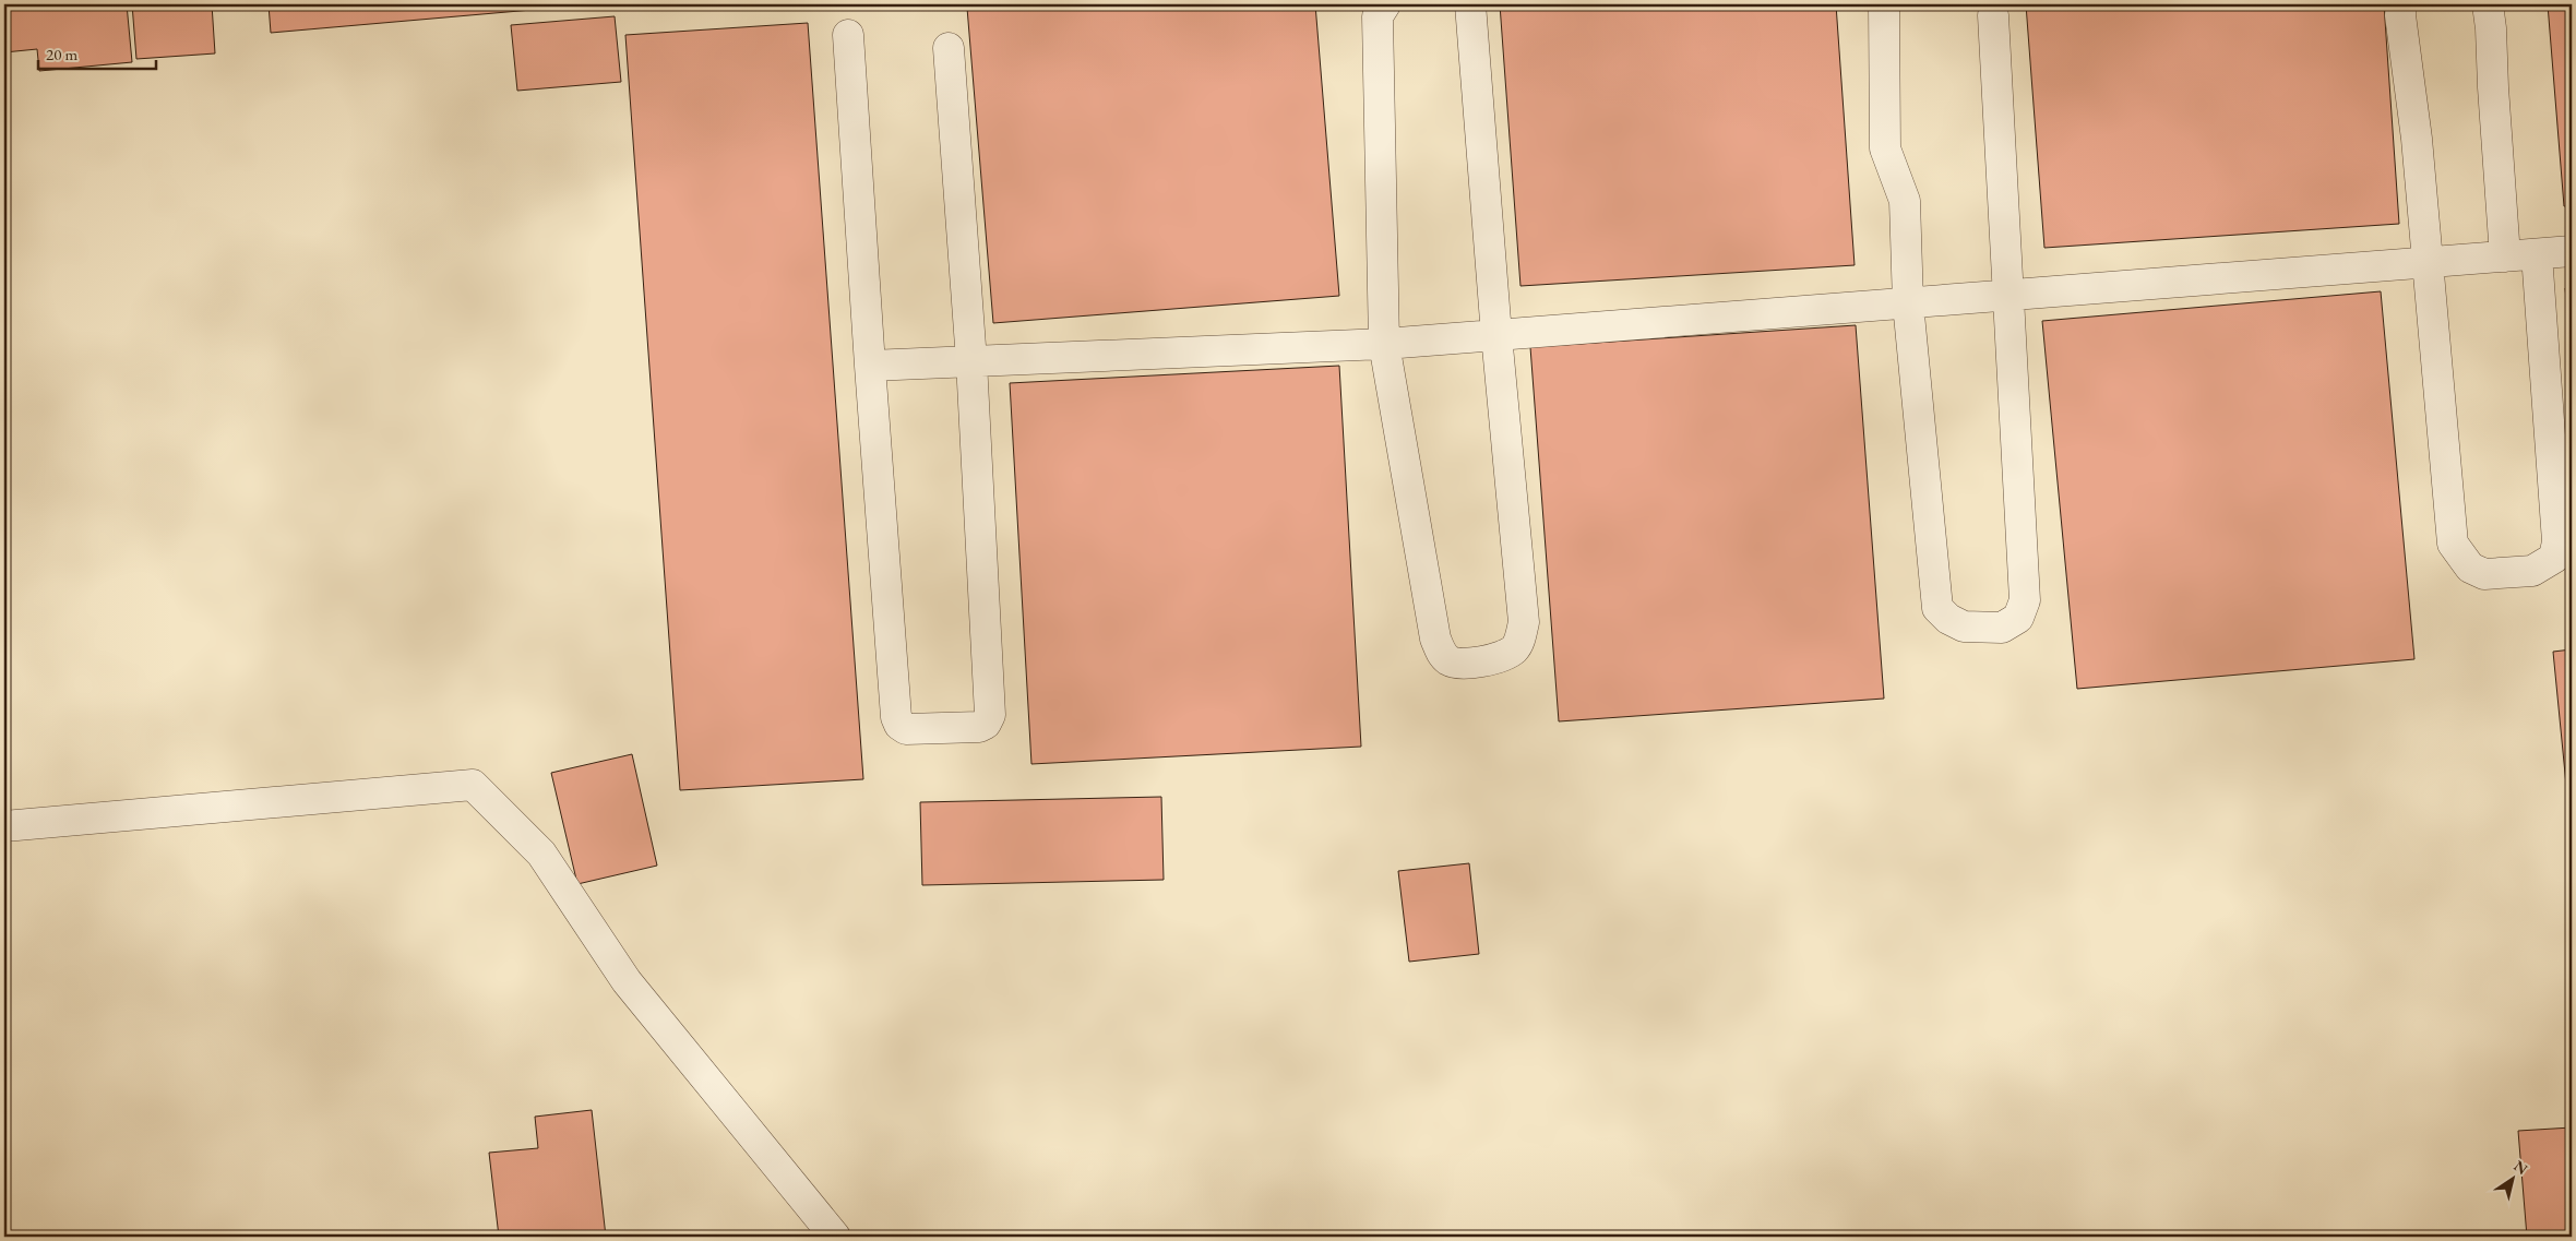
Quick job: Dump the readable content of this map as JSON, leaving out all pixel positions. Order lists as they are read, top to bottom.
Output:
{
  "scale_bar": "20 m",
  "north": "top right"
}
